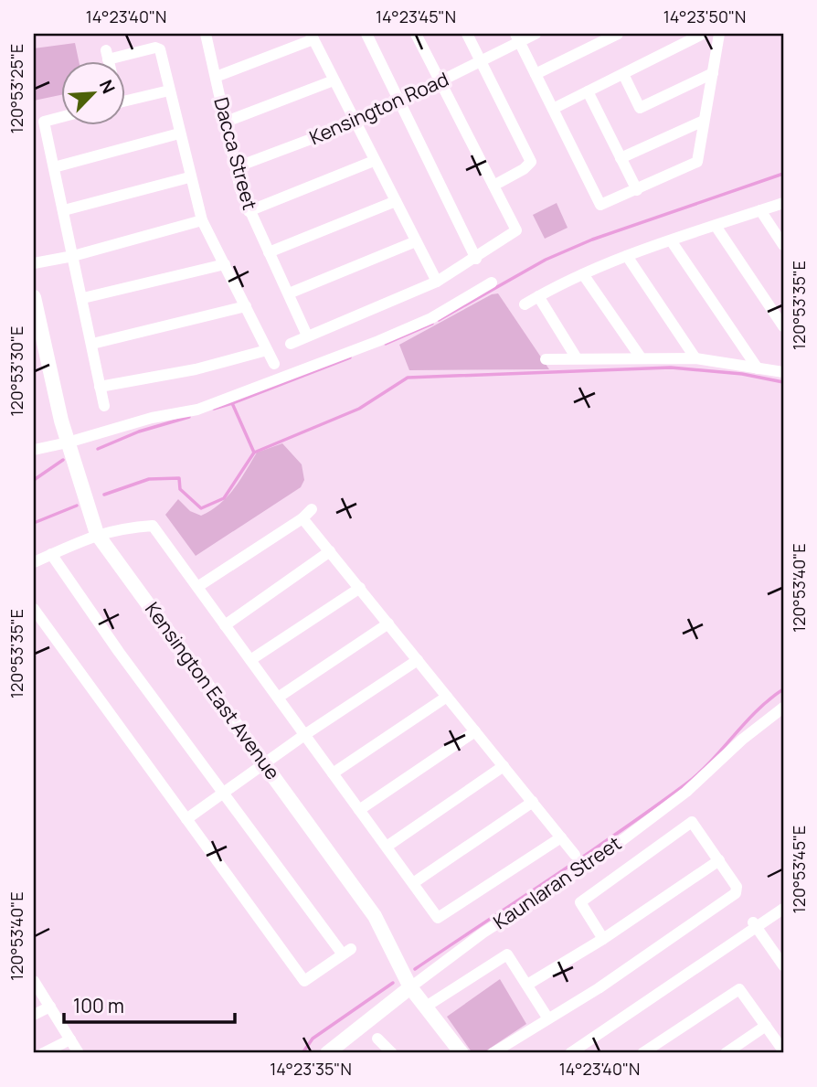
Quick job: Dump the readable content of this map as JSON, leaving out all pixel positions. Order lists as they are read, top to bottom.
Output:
{
  "streets": {
    "street": [
      "Kensington Road",
      "Dacca Street",
      "Kensington East Avenue",
      "Kaunlaran Street"
    ]
  },
  "crossings": [
    ["Kensington Road", "Dacca Street"],
    ["Kensington East Avenue", "Kaunlaran Street"]
  ],
  "scale_bar": "100 m",
  "north": "top right",
  "coordinates": [
    "14°23'40\"N",
    "14°23'45\"N",
    "14°23'50\"N",
    "120°53'25\"E",
    "120°53'35\"E",
    "120°53'30\"E",
    "120°53'40\"E",
    "120°53'45\"E",
    "14°23'35\"N"
  ]
}
